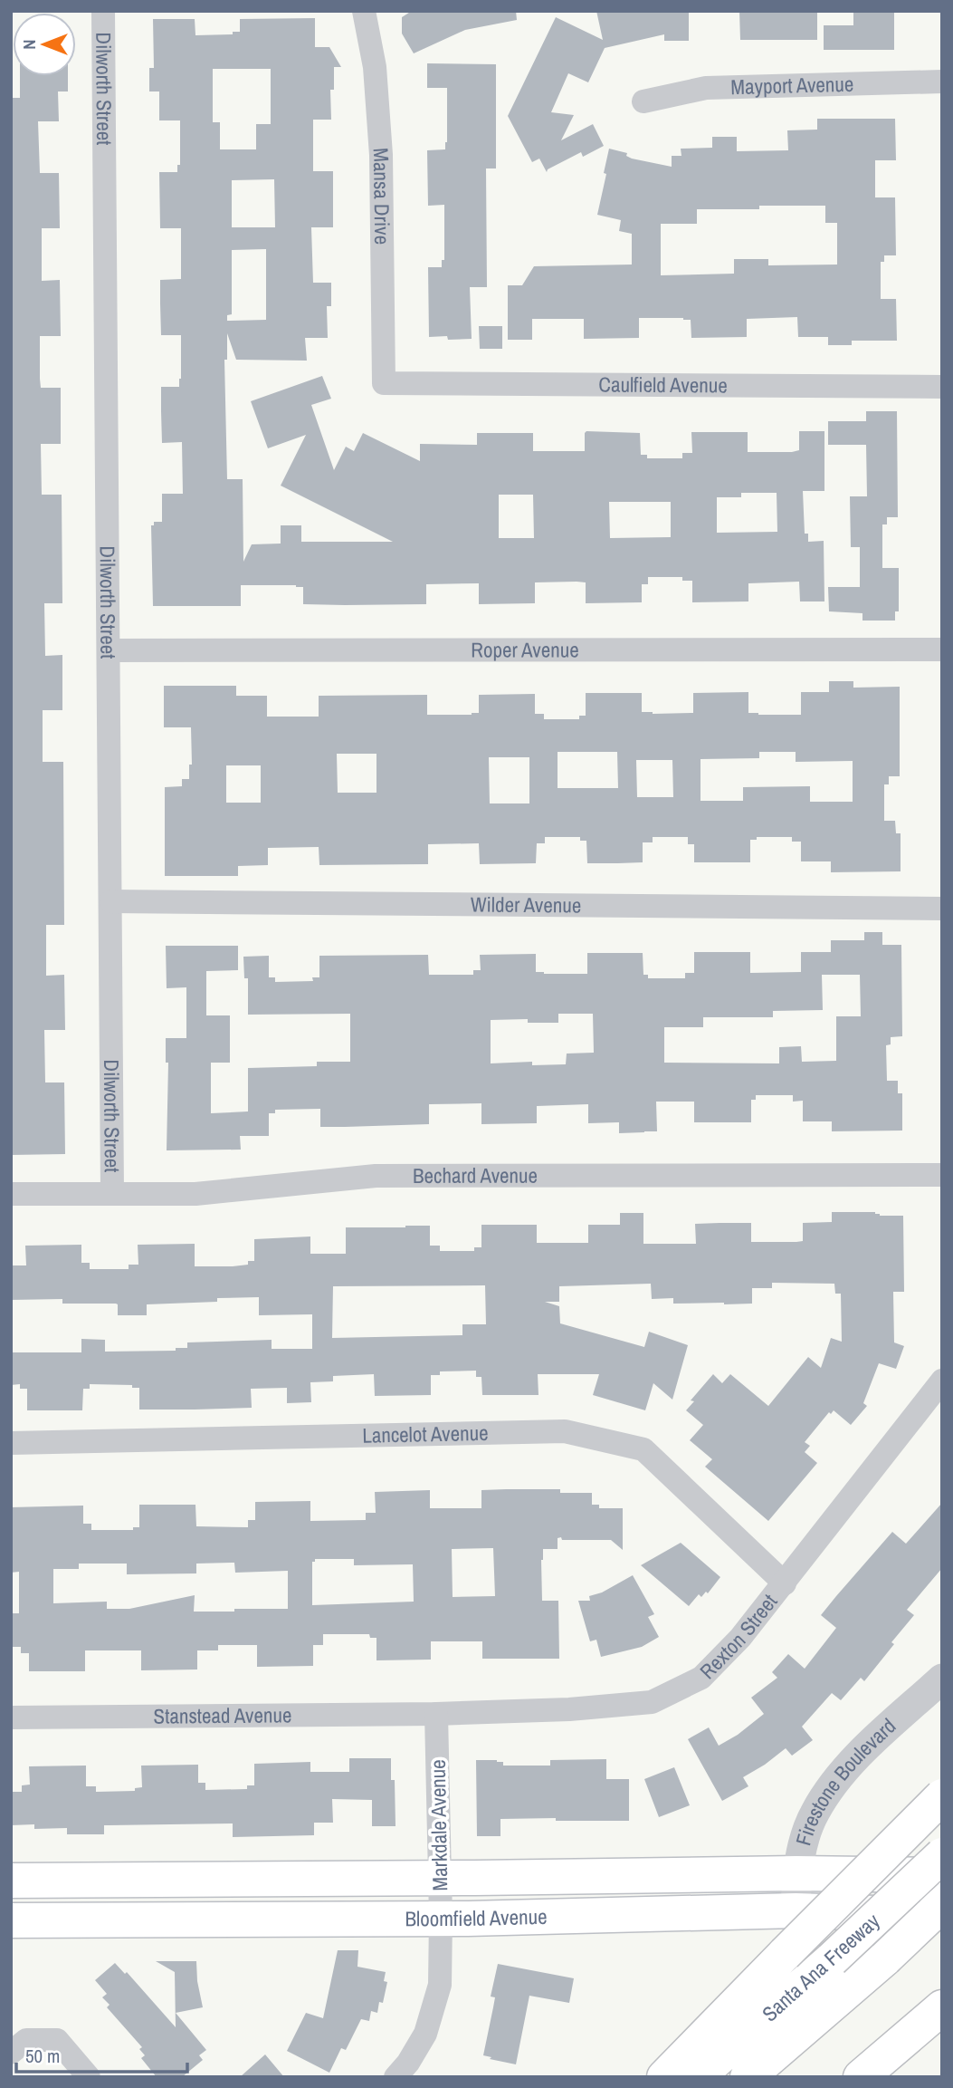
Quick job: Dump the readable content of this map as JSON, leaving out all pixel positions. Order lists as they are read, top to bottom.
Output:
{
  "streets": {
    "main road": ["Bloomfield Avenue", "Santa Ana Freeway"],
    "street": [
      "Mayport Avenue",
      "Dilworth Street",
      "Mansa Drive",
      "Caulfield Avenue",
      "Roper Avenue",
      "Wilder Avenue",
      "Bechard Avenue",
      "Lancelot Avenue",
      "Rexton Street",
      "Stanstead Avenue",
      "Firestone Boulevard",
      "Markdale Avenue"
    ]
  },
  "crossings": [
    ["Dilworth Street", "Roper Avenue"],
    ["Dilworth Street", "Wilder Avenue"],
    ["Dilworth Street", "Bechard Avenue"],
    ["Mansa Drive", "Caulfield Avenue"],
    ["Lancelot Avenue", "Rexton Street"],
    ["Rexton Street", "Stanstead Avenue"],
    ["Rexton Street", "Markdale Avenue"],
    ["Stanstead Avenue", "Markdale Avenue"],
    ["Firestone Boulevard", "Bloomfield Avenue"],
    ["Markdale Avenue", "Bloomfield Avenue"]
  ],
  "scale_bar": "50 m",
  "north": "left"
}
